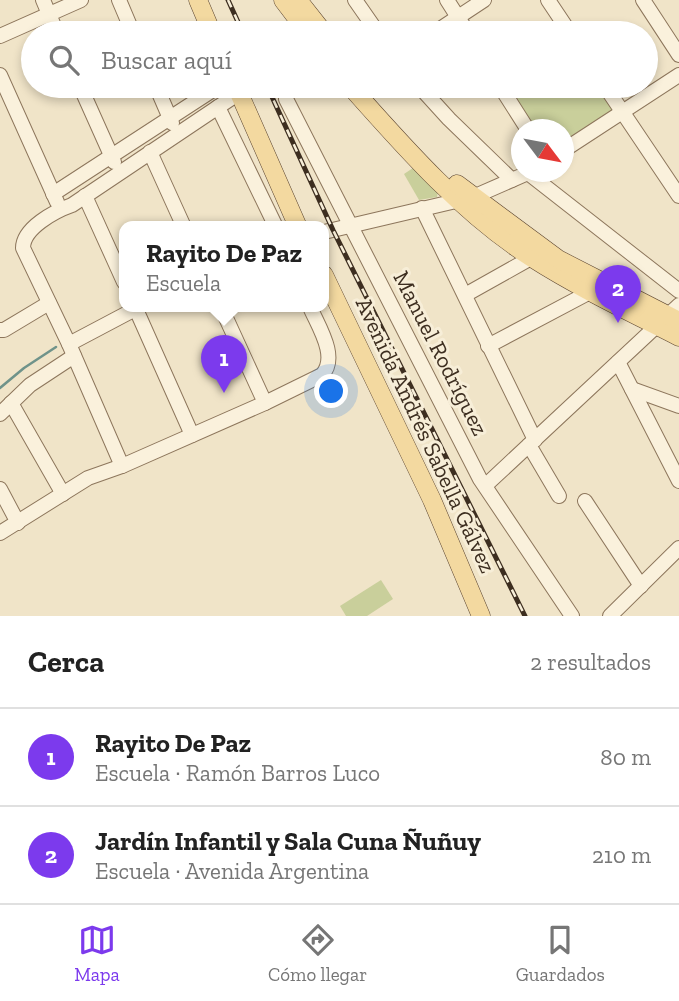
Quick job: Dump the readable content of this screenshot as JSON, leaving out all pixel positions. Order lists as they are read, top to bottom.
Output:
{
  "streets": {
    "main road": ["Avenida Andrés Sabella Gálvez"],
    "street": ["Manuel Rodríguez"]
  },
  "north": "bottom right",
  "page": {
    "search": "Buscar aquí",
    "popup": ["Rayito De Paz", "Escuela"],
    "pins": ["2", "1"],
    "heading": ["Cerca", "2 resultados"],
    "list": [
      {
        "mark": "1",
        "name": "Rayito De Paz",
        "note": "Escuela · Ramón Barros Luco",
        "value": "80 m"
      },
      {
        "mark": "2",
        "name": "Jardín Infantil y Sala Cuna Ñuñuy",
        "note": "Escuela · Avenida Argentina",
        "value": "210 m"
      }
    ],
    "nav": ["Mapa", "Cómo llegar", "Guardados"]
  }
}
